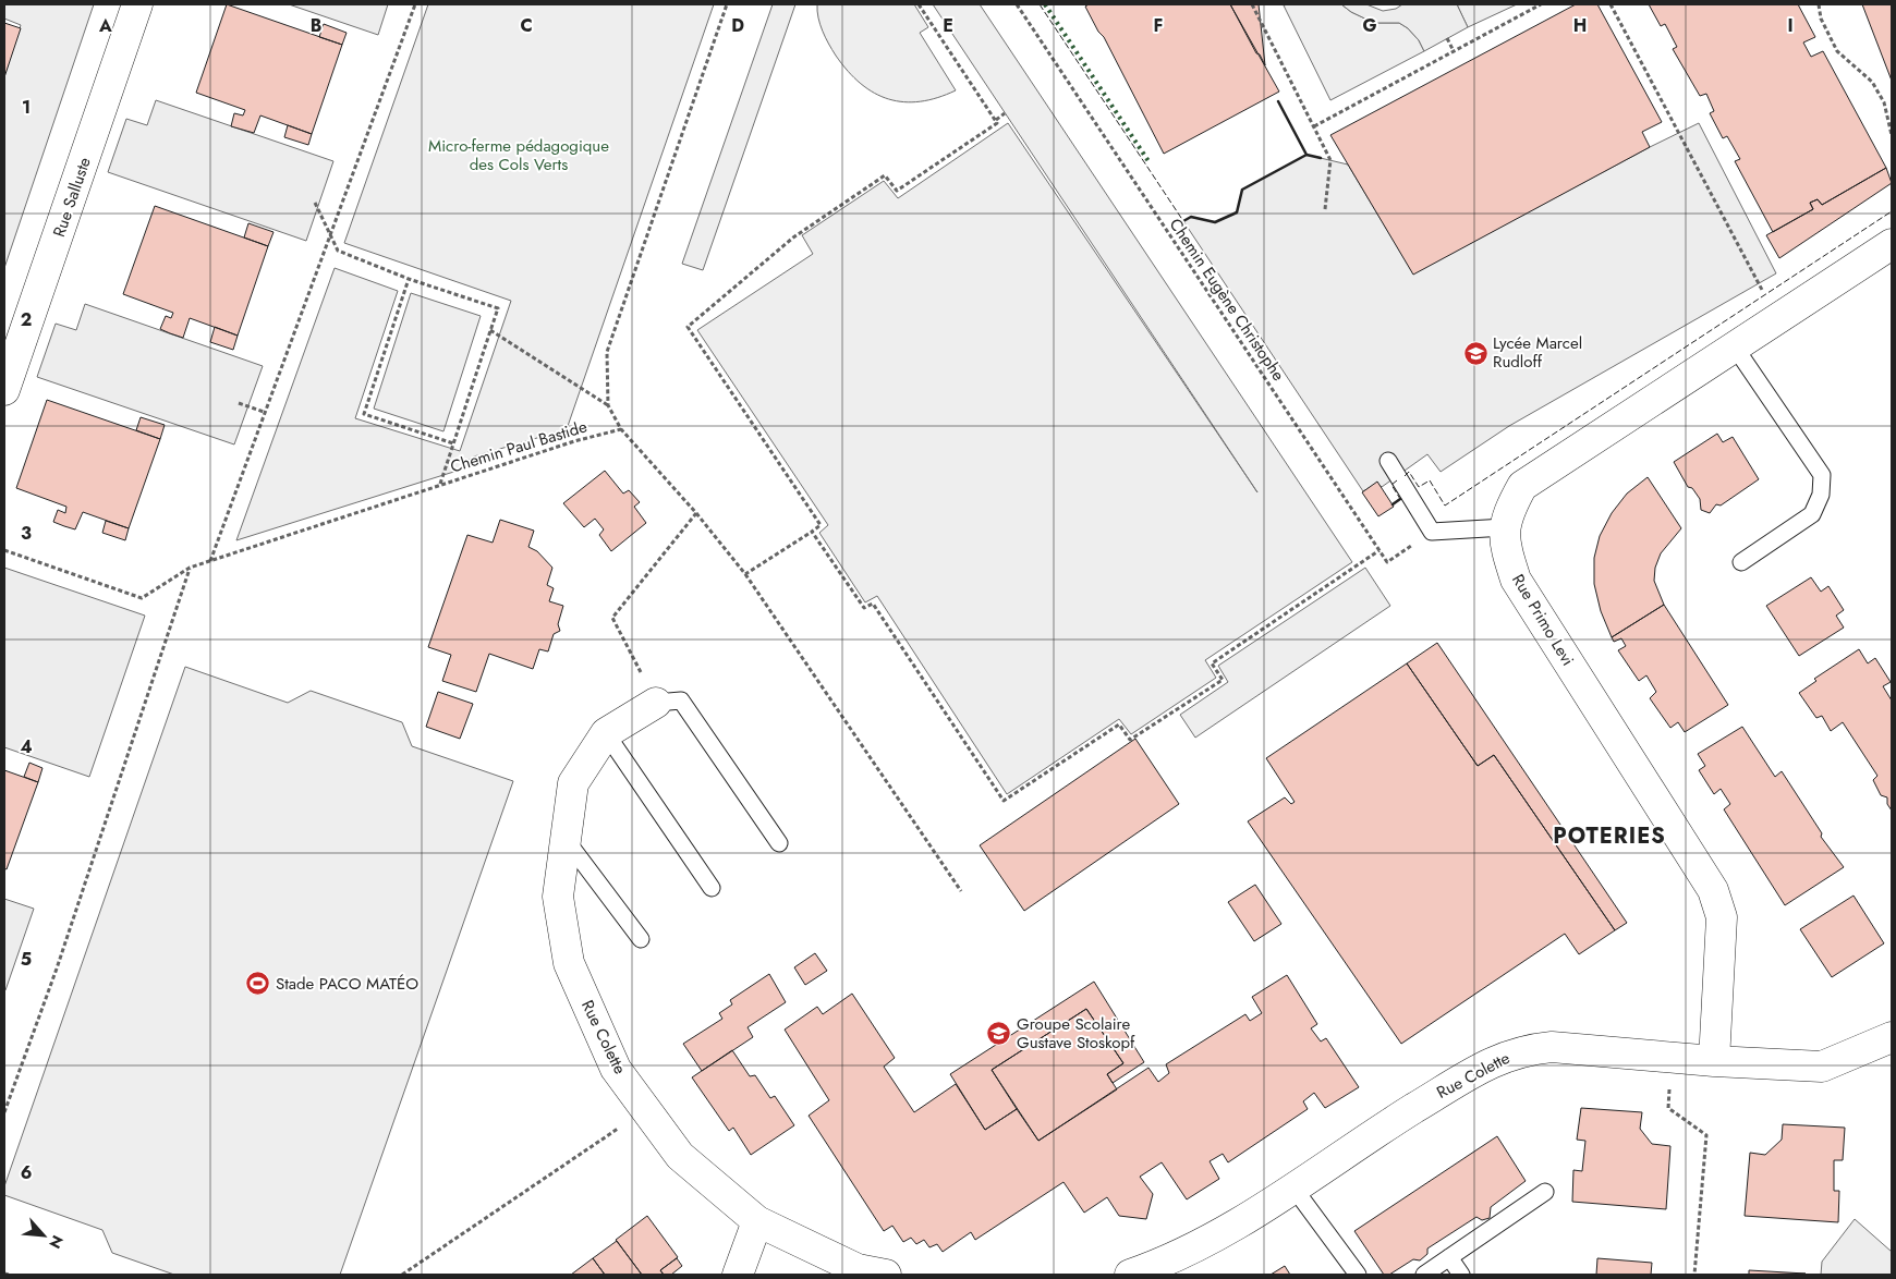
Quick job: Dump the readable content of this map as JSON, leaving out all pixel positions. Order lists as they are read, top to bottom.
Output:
{
  "streets": {
    "street": ["Rue Salluste", "Rue Primo Levi", "Rue Colette"],
    "path": ["Chemin Eugène Christophe", "Chemin Paul Bastide"]
  },
  "crossings": [
    ["Rue Primo Levi", "Rue Colette"]
  ],
  "districts": ["POTERIES"],
  "parks": ["Micro-ferme pédagogique des Cols Verts"],
  "places": {
    "school or university": ["Lycée Marcel Rudloff", "Groupe Scolaire Gustave Stoskopf"],
    "sports": ["Stade PACO MATÉO"]
  },
  "north": "bottom right",
  "grid": {
    "columns": [
      "A",
      "B",
      "C",
      "D",
      "E",
      "F",
      "G",
      "H",
      "I"
    ],
    "rows": [
      "1",
      "2",
      "3",
      "4",
      "5",
      "6"
    ]
  }
}
